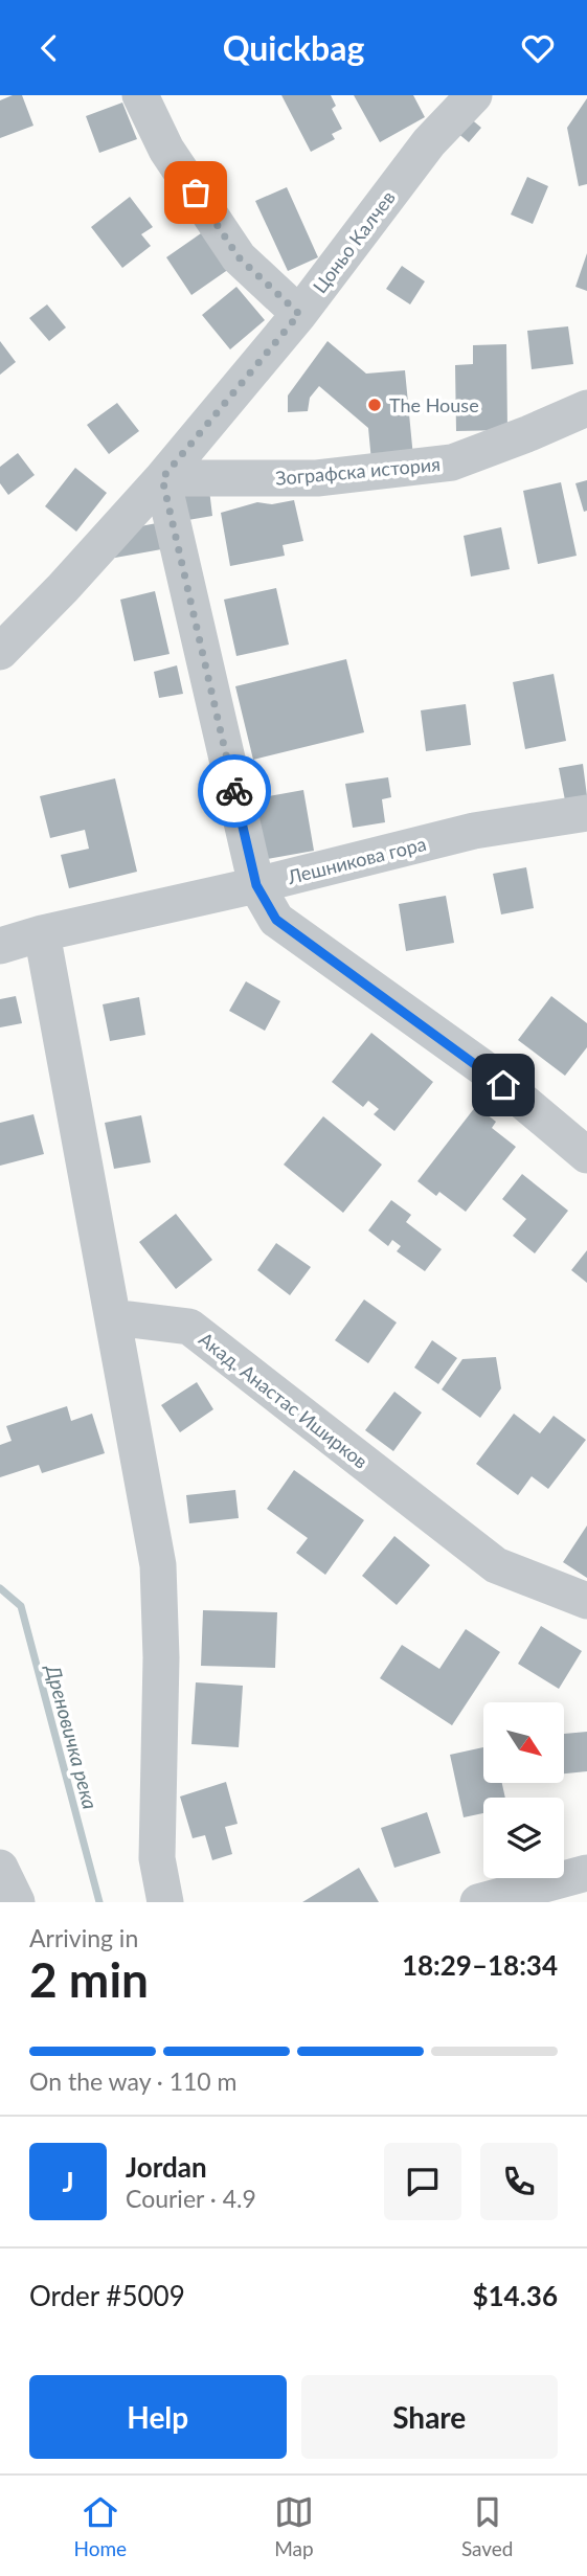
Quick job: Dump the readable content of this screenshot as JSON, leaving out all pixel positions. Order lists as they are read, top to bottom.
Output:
{
  "streets": {
    "street": [
      "Цоньо Калчев",
      "Зографска история",
      "Лешникова гора",
      "Акад. Анастас Иширков"
    ]
  },
  "crossings": [
    ["Цоньо Калчев", "Зографска история"]
  ],
  "water": ["Дреновичка река"],
  "places": ["The House"],
  "north": "bottom right",
  "page": {
    "header": "Quickbag",
    "heading": ["2 min", "Arriving in", "18:29–18:34"],
    "panel": [
      "Jordan",
      "Courier · 4.9",
      "Order #5009",
      "$14.36"
    ],
    "bar": "On the way · 110 m",
    "round": "J",
    "buttons": ["Help", "Share"],
    "tabs": ["Home", "Map", "Saved"]
  }
}
